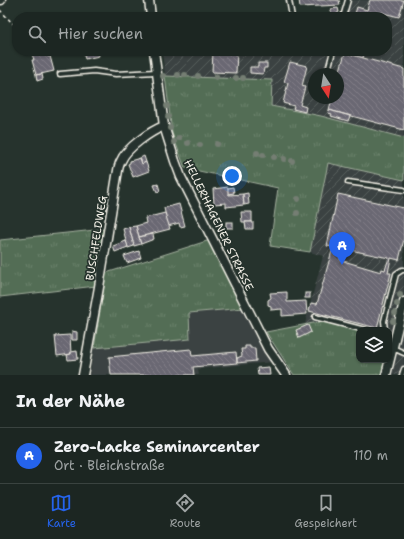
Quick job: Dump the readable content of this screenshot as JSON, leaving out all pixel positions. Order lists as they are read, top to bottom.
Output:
{
  "streets": {
    "street": ["HELLERHAGENER STRASSE", "BUSCHFELDWEG"]
  },
  "crossings": [
    ["HELLERHAGENER STRASSE", "BUSCHFELDWEG"]
  ],
  "north": "bottom",
  "page": {
    "search": "Hier suchen",
    "pins": "A",
    "heading": "In der Nähe",
    "list": [
      {
        "mark": "A",
        "name": "Zero-Lacke Seminarcenter",
        "note": "Ort · Bleichstraße",
        "value": "110 m"
      }
    ],
    "nav": ["Karte", "Route", "Gespeichert"]
  }
}
